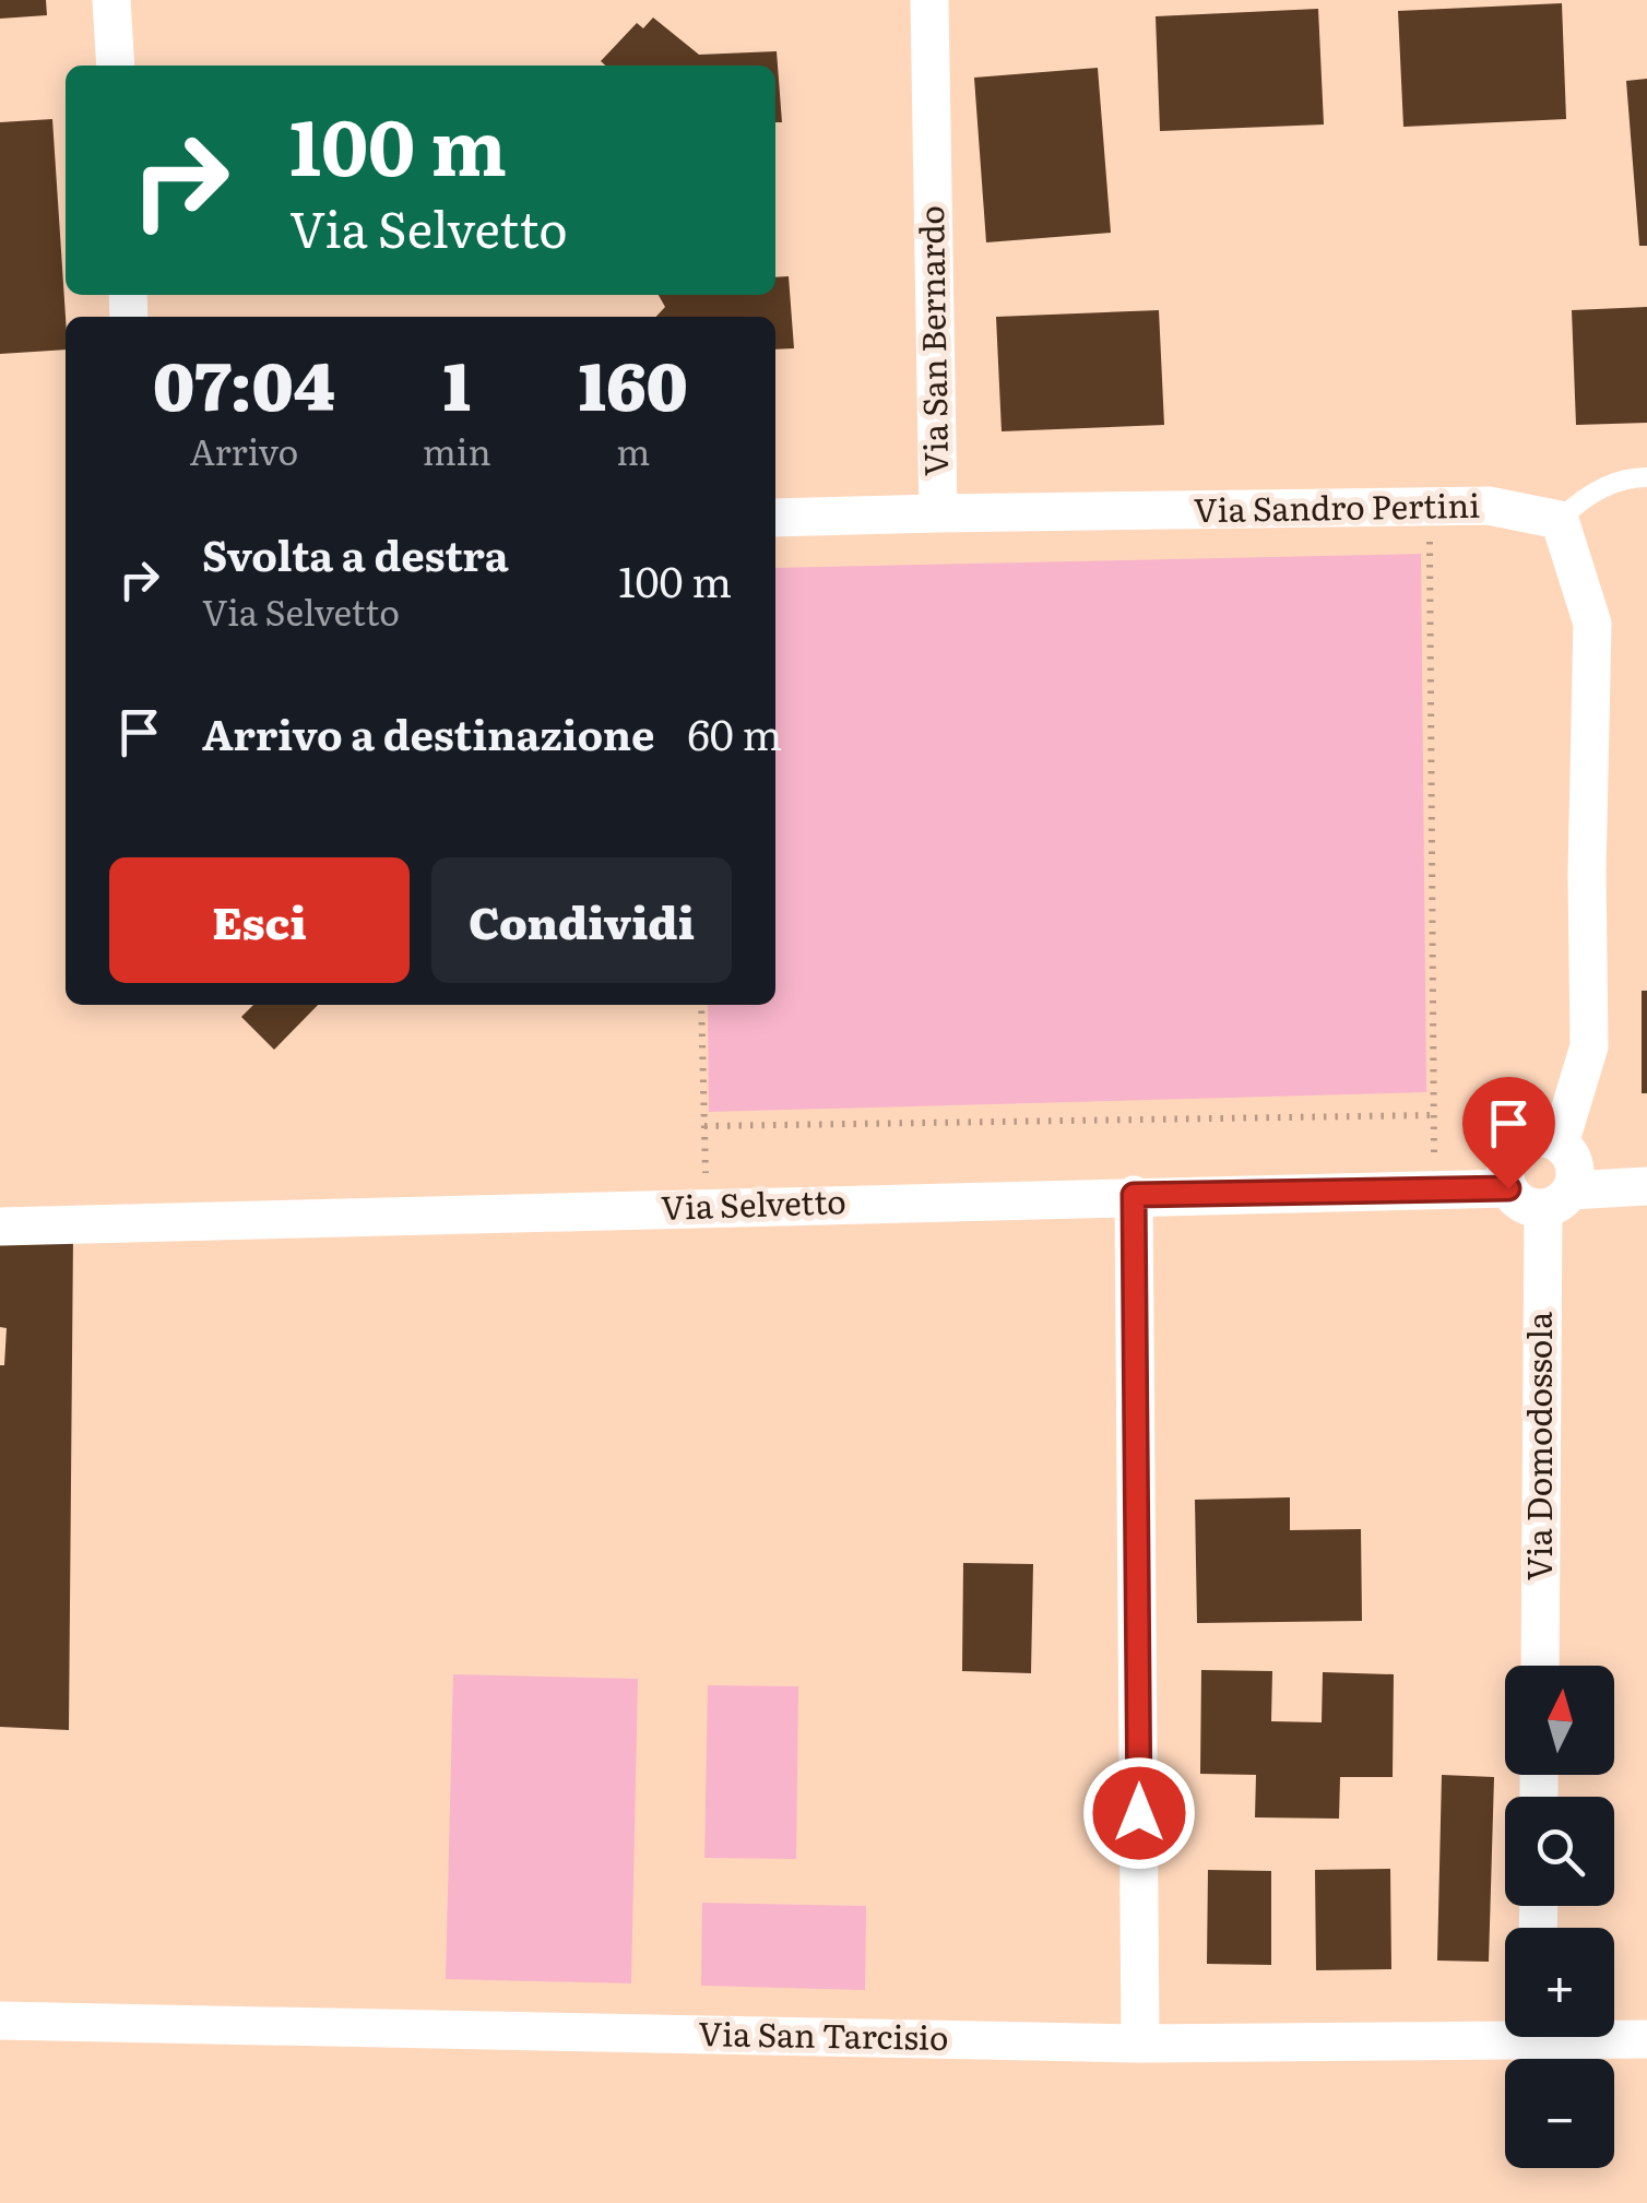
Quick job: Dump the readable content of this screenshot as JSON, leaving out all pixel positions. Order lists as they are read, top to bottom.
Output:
{
  "streets": {
    "street": [
      "Via San Bernardo",
      "Via Sandro Pertini",
      "Via Selvetto",
      "Via Domodossola",
      "Via San Tarcisio"
    ]
  },
  "crossings": [
    ["Via San Bernardo", "Via Sandro Pertini"],
    ["Via Selvetto", "Via Domodossola"]
  ],
  "north": "top",
  "page": {
    "turn": ["100 m", "Via Selvetto"],
    "eta": [
      "07:04",
      "Arrivo",
      "1",
      "min",
      "160",
      "m"
    ],
    "list": [
      {
        "name": "Svolta a destra",
        "note": "Via Selvetto",
        "value": "100 m"
      },
      {
        "name": "Arrivo a destinazione",
        "value": "60 m"
      }
    ],
    "buttons": ["Esci", "Condividi"],
    "map_buttons": ["+", "−"]
  }
}
